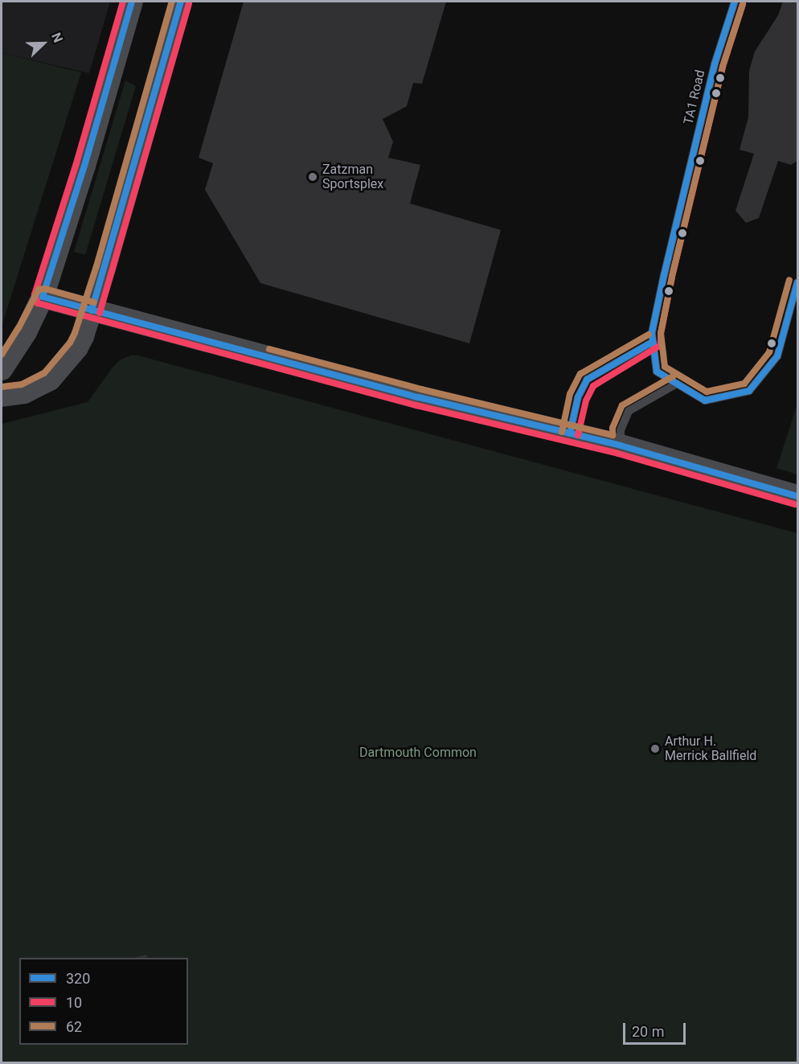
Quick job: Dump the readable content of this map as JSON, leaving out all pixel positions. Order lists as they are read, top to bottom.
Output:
{
  "streets": {
    "lane": ["TA1 Road"]
  },
  "parks": ["Dartmouth Common"],
  "places": ["Zatzman Sportsplex", "Arthur H. Merrick Ballfield"],
  "lines": ["transit line 320", "transit line 10", "transit line 62"],
  "legend": ["320", "10", "62"],
  "scale_bar": "20 m",
  "north": "top right"
}
